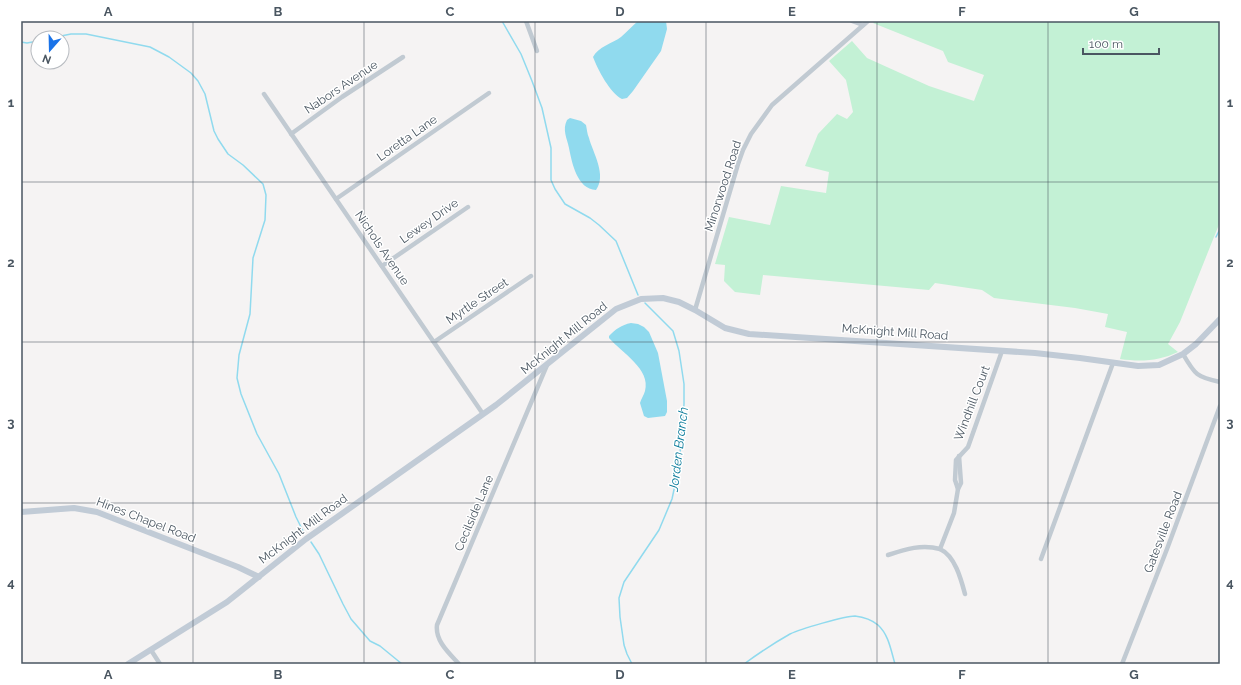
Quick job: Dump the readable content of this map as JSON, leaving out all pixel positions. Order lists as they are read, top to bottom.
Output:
{
  "streets": {
    "street": [
      "Nabors Avenue",
      "Loretta Lane",
      "Minorwood Road",
      "Lewey Drive",
      "Nichols Avenue",
      "Myrtle Street",
      "McKnight Mill Road",
      "Windhill Court",
      "Cecilside Lane",
      "Hines Chapel Road",
      "Gatesville Road"
    ]
  },
  "crossings": [
    ["Nabors Avenue", "Nichols Avenue"],
    ["Loretta Lane", "Nichols Avenue"],
    ["Minorwood Road", "McKnight Mill Road"],
    ["Lewey Drive", "Nichols Avenue"],
    ["Nichols Avenue", "Myrtle Street"],
    ["Nichols Avenue", "McKnight Mill Road"],
    ["McKnight Mill Road", "Windhill Court"],
    ["McKnight Mill Road", "Cecilside Lane"],
    ["McKnight Mill Road", "Hines Chapel Road"]
  ],
  "water": ["Jorden Branch"],
  "scale_bar": "100 m",
  "north": "bottom",
  "grid": {
    "columns": [
      "A",
      "B",
      "C",
      "D",
      "E",
      "F",
      "G"
    ],
    "rows": [
      "1",
      "2",
      "3",
      "4"
    ]
  }
}
